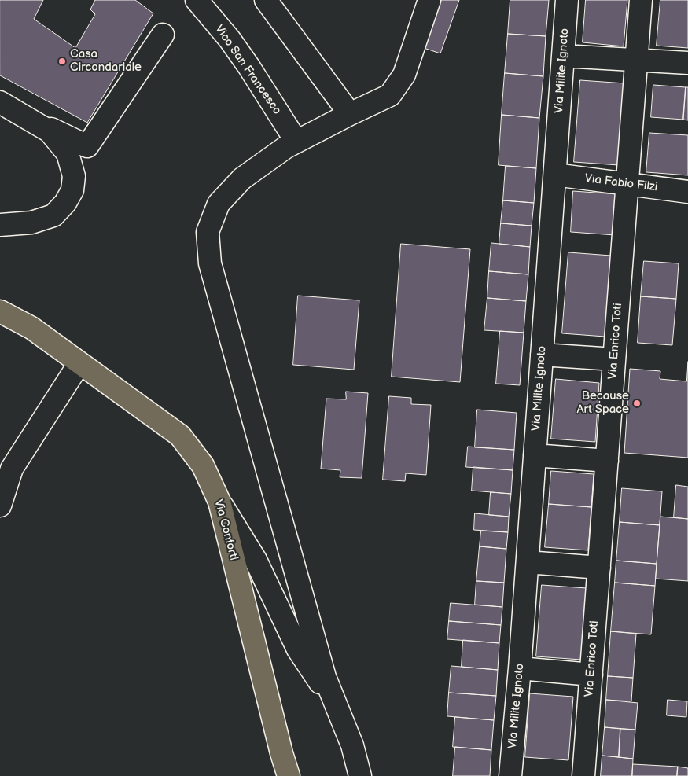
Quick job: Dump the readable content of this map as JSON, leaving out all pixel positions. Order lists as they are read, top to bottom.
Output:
{
  "streets": {
    "main road": ["Via Conforti"],
    "street": [
      "Vico San Francesco",
      "Via Milite Ignoto",
      "Via Fabio Filzi",
      "Via Enrico Toti"
    ]
  },
  "crossings": [
    ["Via Milite Ignoto", "Via Fabio Filzi"],
    ["Via Fabio Filzi", "Via Enrico Toti"]
  ],
  "places": ["Casa Circondariale", "Because Art Space"]
}
